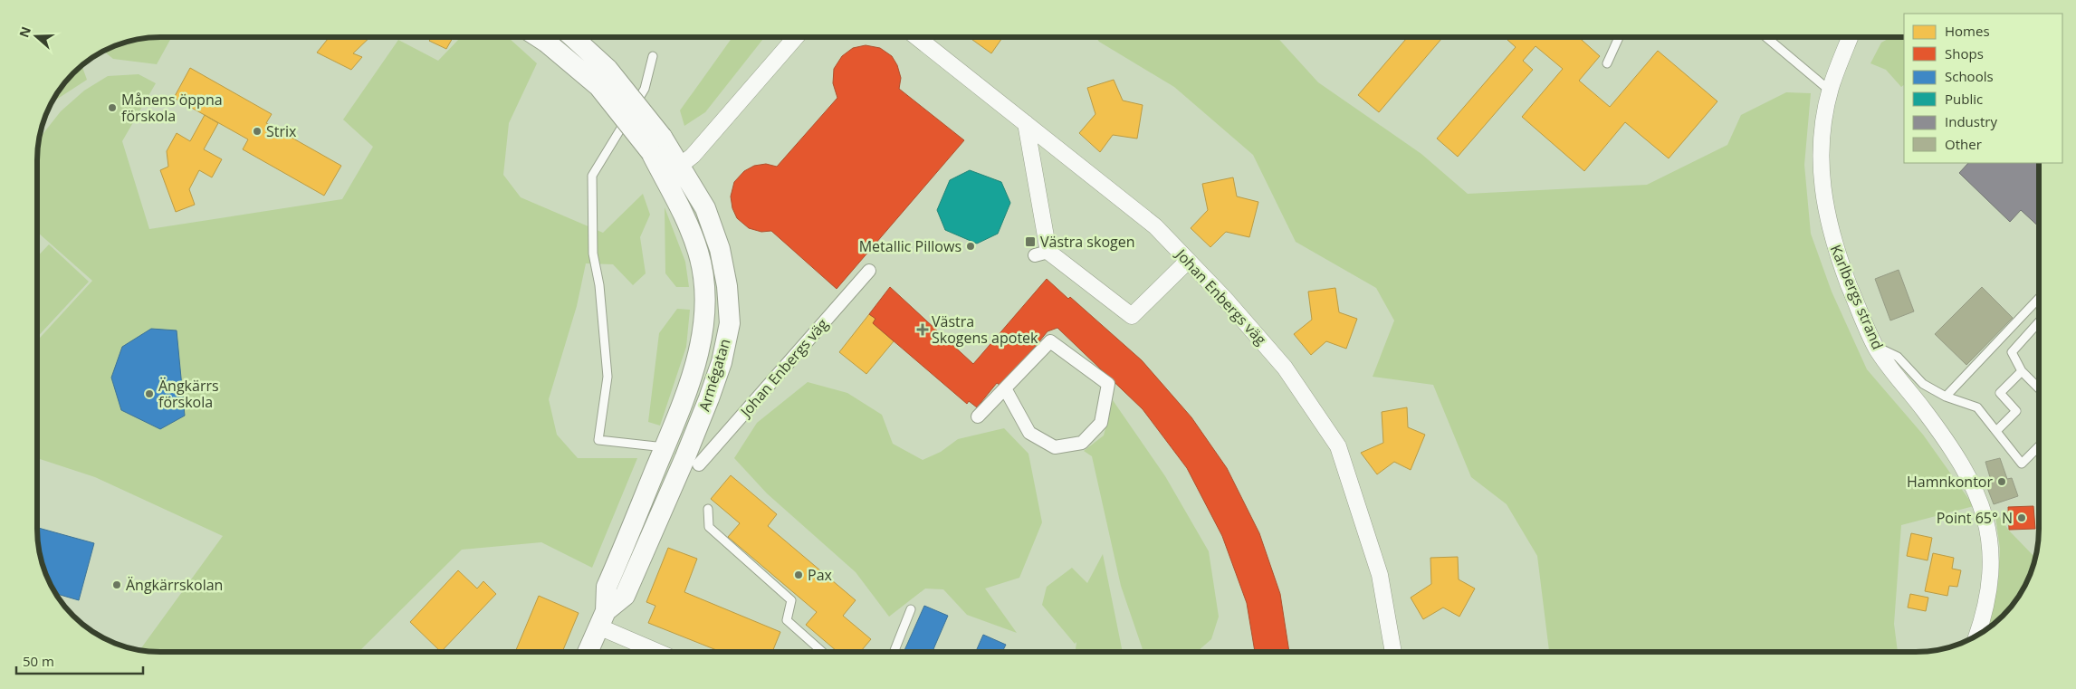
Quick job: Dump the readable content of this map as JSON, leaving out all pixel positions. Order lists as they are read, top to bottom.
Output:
{
  "streets": {
    "street": ["Johan Enbergs väg", "Karlbergs strand", "Armégatan"]
  },
  "places": {
    "other": [
      "Månens öppna förskola",
      "Strix",
      "Metallic Pillows",
      "Ängkärrs förskola",
      "Hamnkontor",
      "Point 65° N",
      "Pax",
      "Ängkärrskolan"
    ],
    "transit": ["Västra skogen"],
    "health": ["Västra Skogens apotek"]
  },
  "legend": [
    "Homes",
    "Shops",
    "Schools",
    "Public",
    "Industry",
    "Other"
  ],
  "scale_bar": "50 m",
  "north": "left"
}
